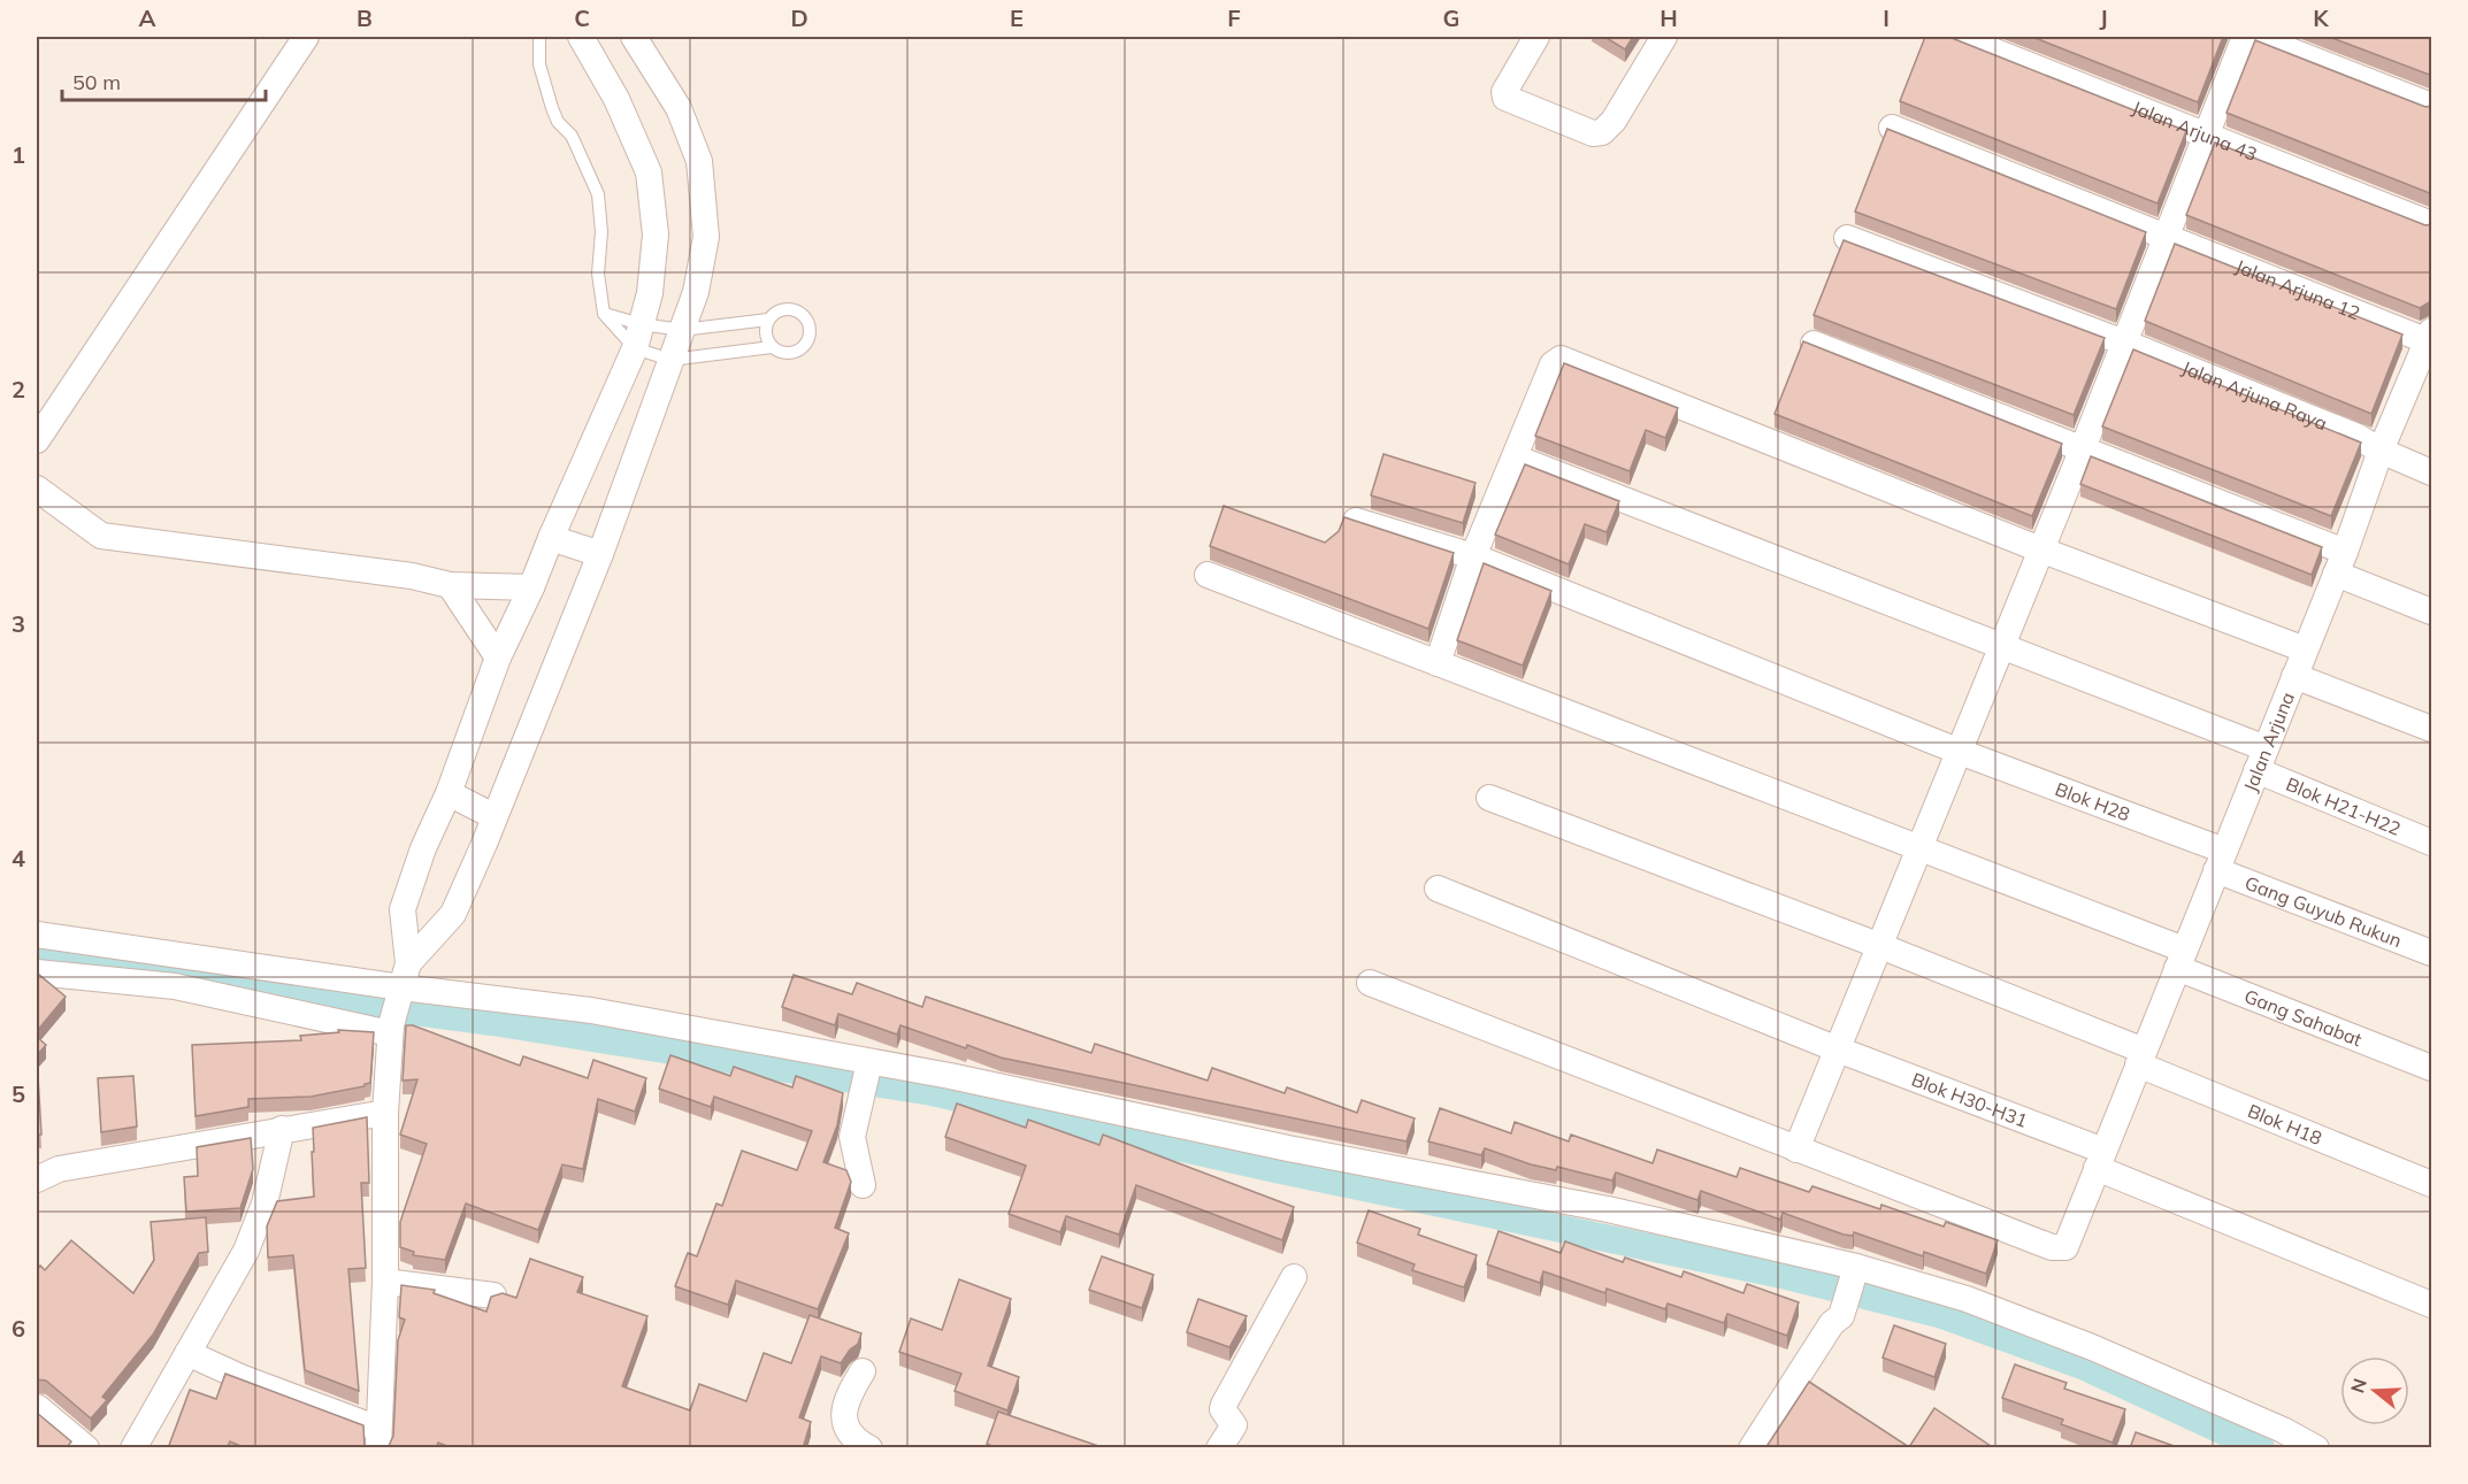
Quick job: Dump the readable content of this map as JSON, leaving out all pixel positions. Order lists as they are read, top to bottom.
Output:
{
  "streets": {
    "street": [
      "Jalan Arjuna 43",
      "Jalan Arjuna 12",
      "Jalan Arjuna Raya",
      "Jalan Arjuna",
      "Blok H28",
      "Blok H21-H22",
      "Gang Guyub Rukun",
      "Gang Sahabat",
      "Blok H30-H31",
      "Blok H18"
    ]
  },
  "crossings": [
    ["Jalan Arjuna 12", "Jalan Arjuna"],
    ["Jalan Arjuna Raya", "Jalan Arjuna"],
    ["Jalan Arjuna", "Blok H28"],
    ["Jalan Arjuna", "Blok H21-H22"],
    ["Jalan Arjuna", "Gang Guyub Rukun"],
    ["Jalan Arjuna", "Gang Sahabat"],
    ["Jalan Arjuna", "Blok H30-H31"],
    ["Jalan Arjuna", "Blok H18"],
    ["Blok H28", "Gang Guyub Rukun"]
  ],
  "scale_bar": "50 m",
  "north": "left",
  "grid": {
    "columns": [
      "A",
      "B",
      "C",
      "D",
      "E",
      "F",
      "G",
      "H",
      "I",
      "J",
      "K"
    ],
    "rows": [
      "1",
      "2",
      "3",
      "4",
      "5",
      "6"
    ]
  }
}
